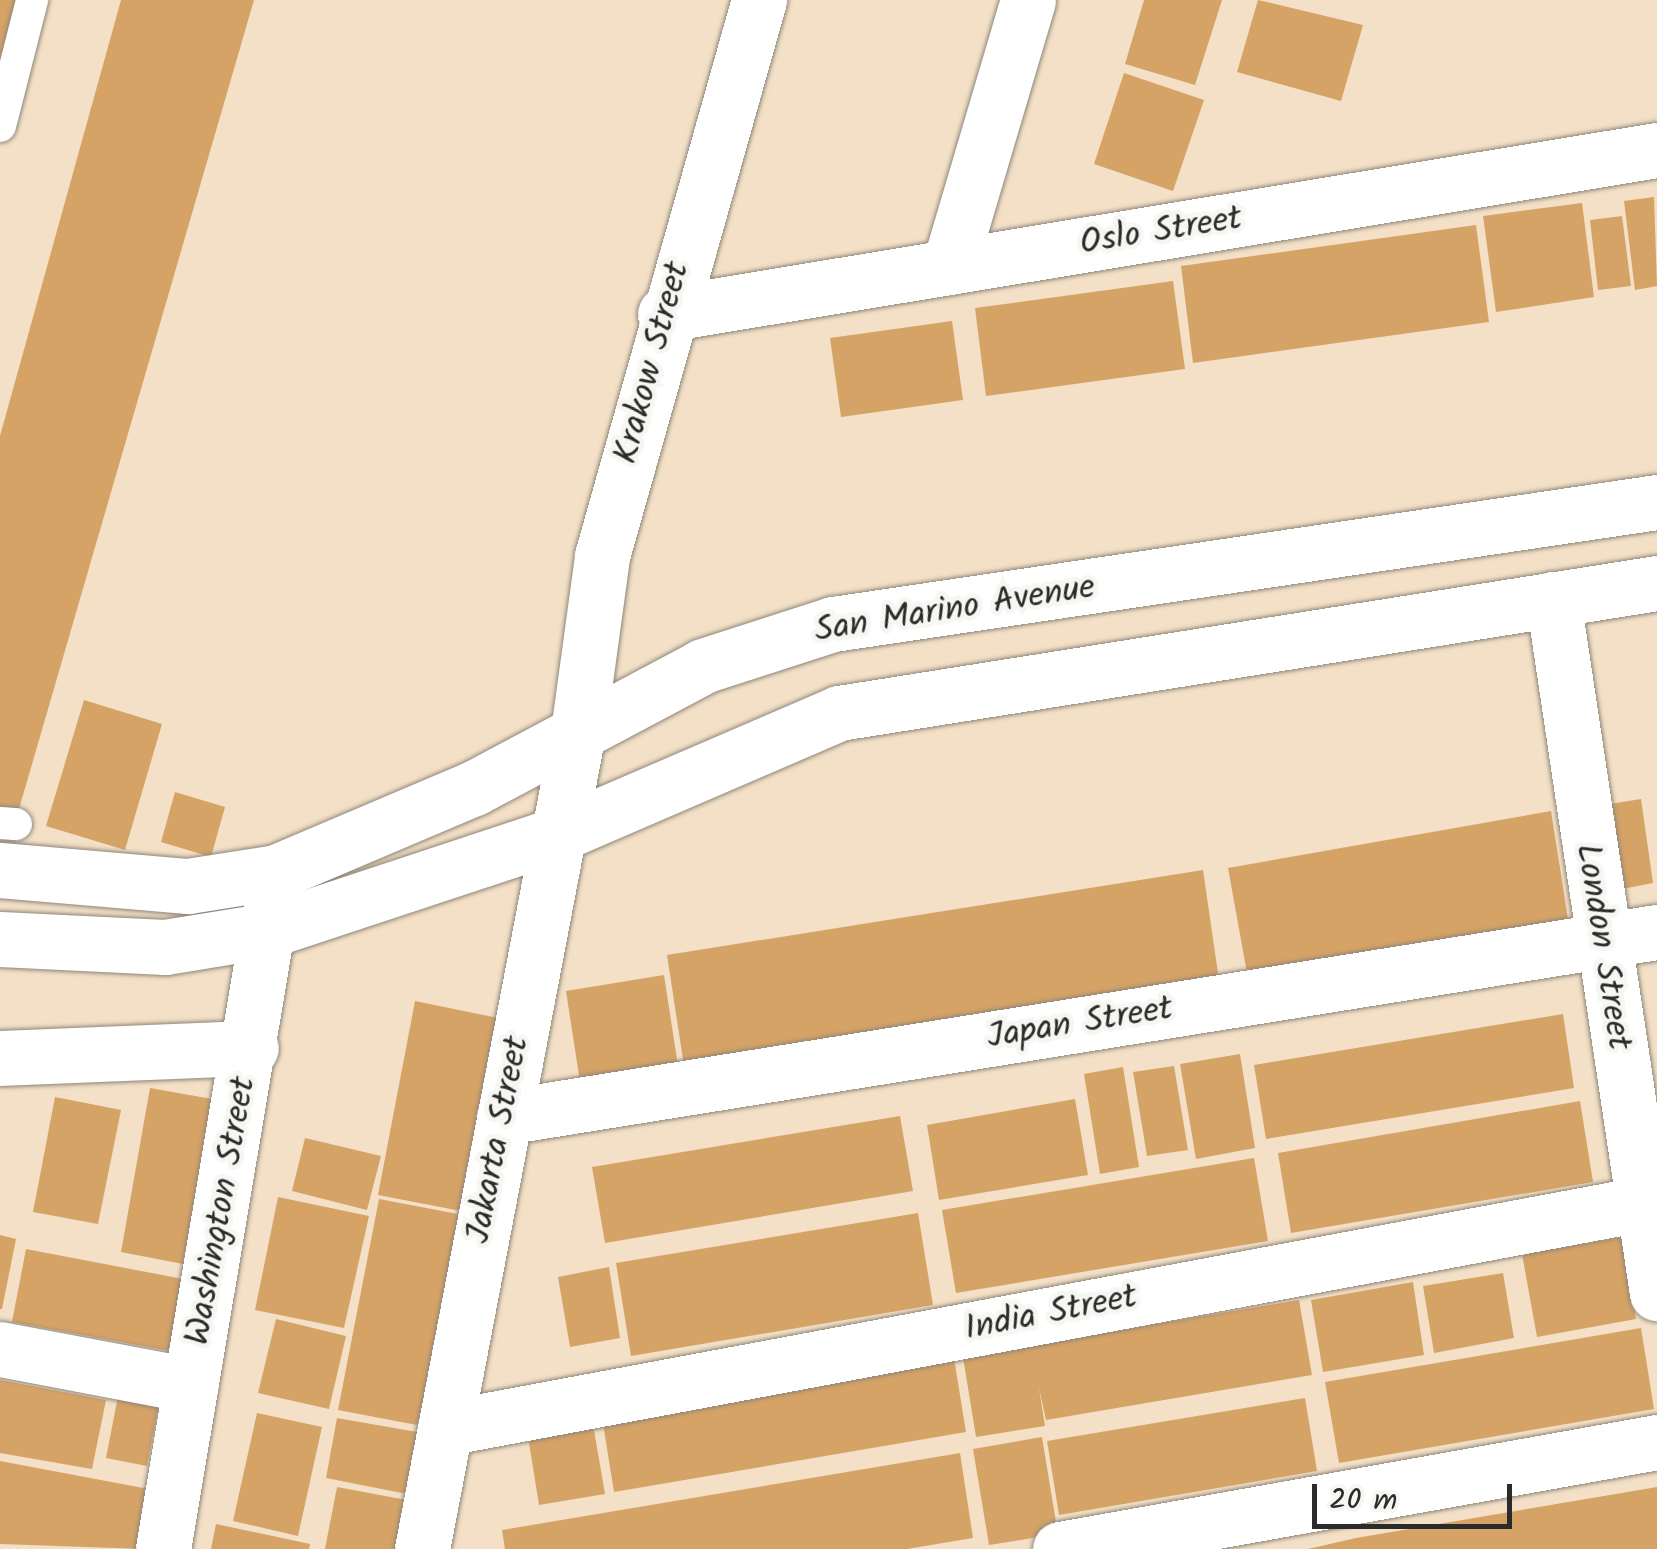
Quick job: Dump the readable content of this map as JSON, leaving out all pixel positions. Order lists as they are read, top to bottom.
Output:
{
  "streets": {
    "street": [
      "Oslo Street",
      "Krakow Street",
      "San Marino Avenue",
      "London Street",
      "Japan Street",
      "Jakarta Street",
      "Washington Street",
      "India Street"
    ]
  },
  "crossings": [
    ["Oslo Street", "Krakow Street"],
    ["Krakow Street", "San Marino Avenue"],
    ["Krakow Street", "Jakarta Street"],
    ["San Marino Avenue", "Jakarta Street"],
    ["San Marino Avenue", "Washington Street"],
    ["London Street", "Japan Street"],
    ["London Street", "India Street"],
    ["Japan Street", "Jakarta Street"],
    ["Jakarta Street", "India Street"]
  ],
  "scale_bar": "20 m"
}
